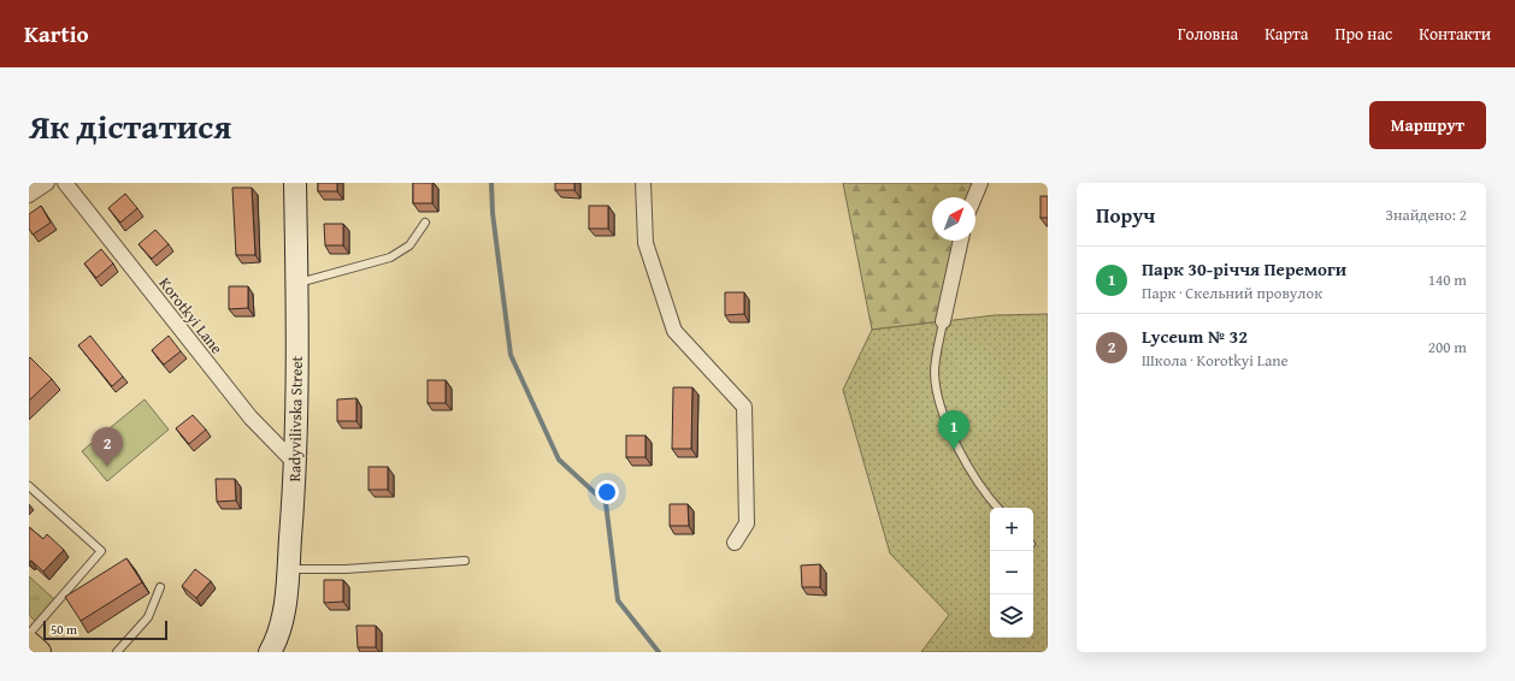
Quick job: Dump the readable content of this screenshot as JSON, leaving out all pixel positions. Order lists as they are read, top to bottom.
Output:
{
  "streets": {
    "street": ["Korotkyi Lane", "Radyvilivska Street"]
  },
  "crossings": [
    ["Korotkyi Lane", "Radyvilivska Street"]
  ],
  "scale_bar": "50 m",
  "north": "top right",
  "page": {
    "header": "Kartio",
    "nav": [
      "Головна",
      "Карта",
      "Про нас",
      "Контакти"
    ],
    "title": "Як дістатися",
    "buttons": "Маршрут",
    "heading": ["Поруч", "Знайдено: 2"],
    "list": [
      {
        "mark": "1",
        "name": "Парк 30-річчя Перемоги",
        "note": "Парк · Скельний провулок",
        "value": "140 m"
      },
      {
        "mark": "2",
        "name": "Lyceum № 32",
        "note": "Школа · Korotkyi Lane",
        "value": "200 m"
      }
    ],
    "pins": ["1", "2"],
    "map_buttons": ["+", "−"],
    "scale": "50 m"
  }
}
